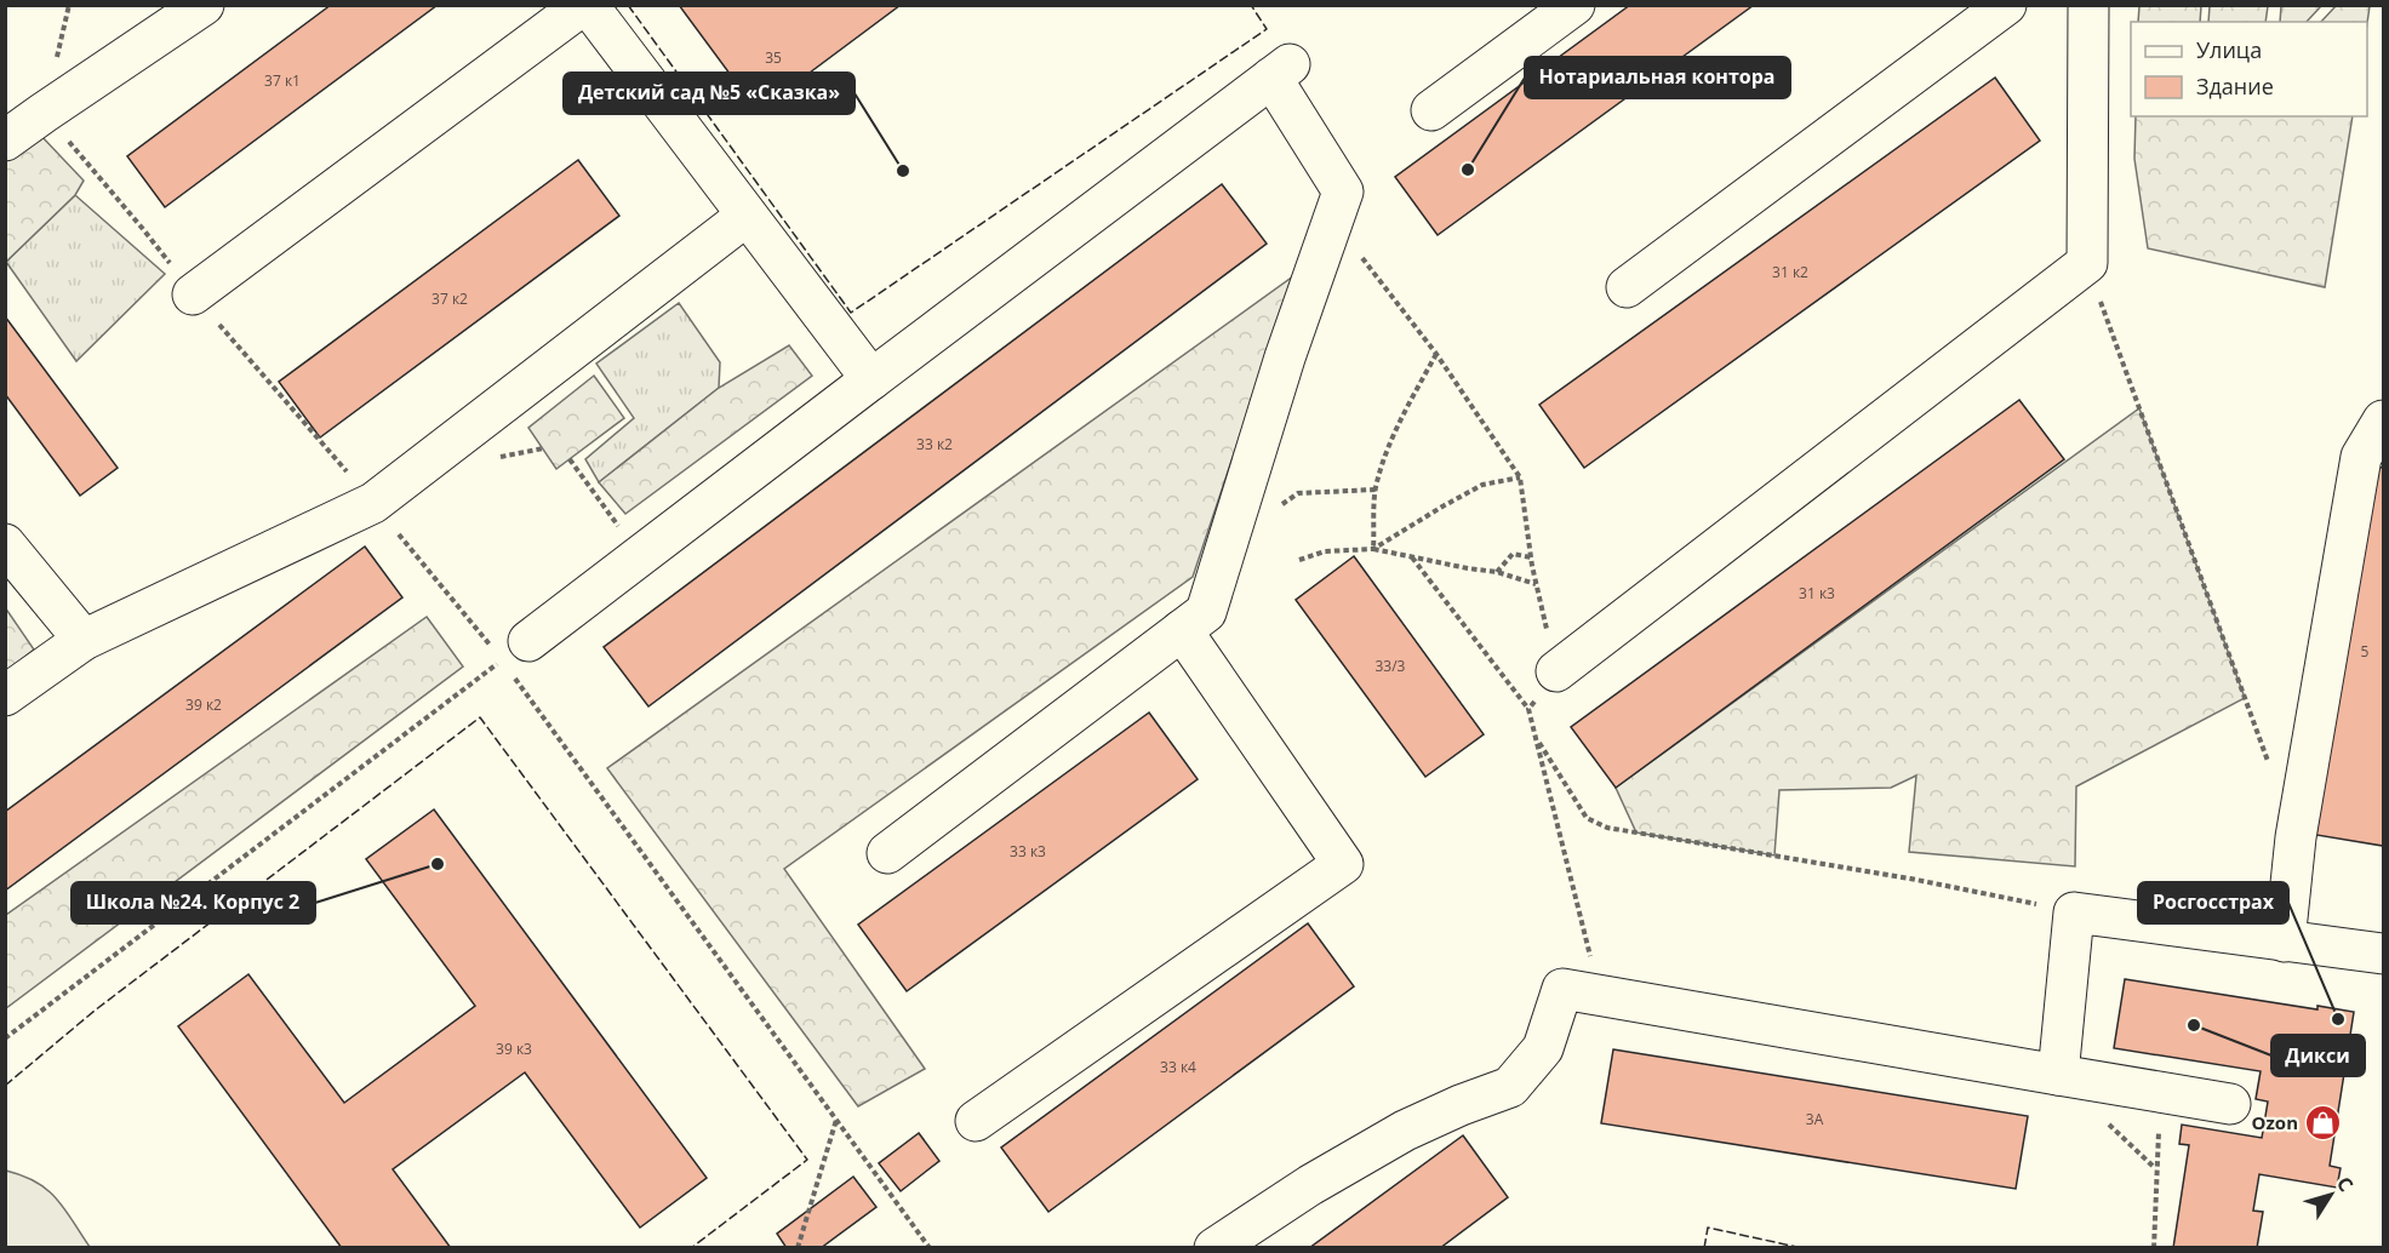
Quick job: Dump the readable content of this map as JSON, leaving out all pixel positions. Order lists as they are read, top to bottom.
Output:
{
  "places": {
    "other": [
      "Нотариальная контора",
      "Детский сад №5 «Сказка»",
      "Школа №24. Корпус 2",
      "Росгосстрах",
      "Дикси"
    ],
    "shop": ["Ozon"]
  },
  "house_numbers": [
    "35",
    "37 к1",
    "31 к2",
    "37 к2",
    "33 к2",
    "31 к3",
    "5",
    "33/3",
    "39 к2",
    "33 к3",
    "39 к3",
    "33 к4",
    "3А"
  ],
  "legend": ["Улица", "Здание"],
  "north": "top right"
}
